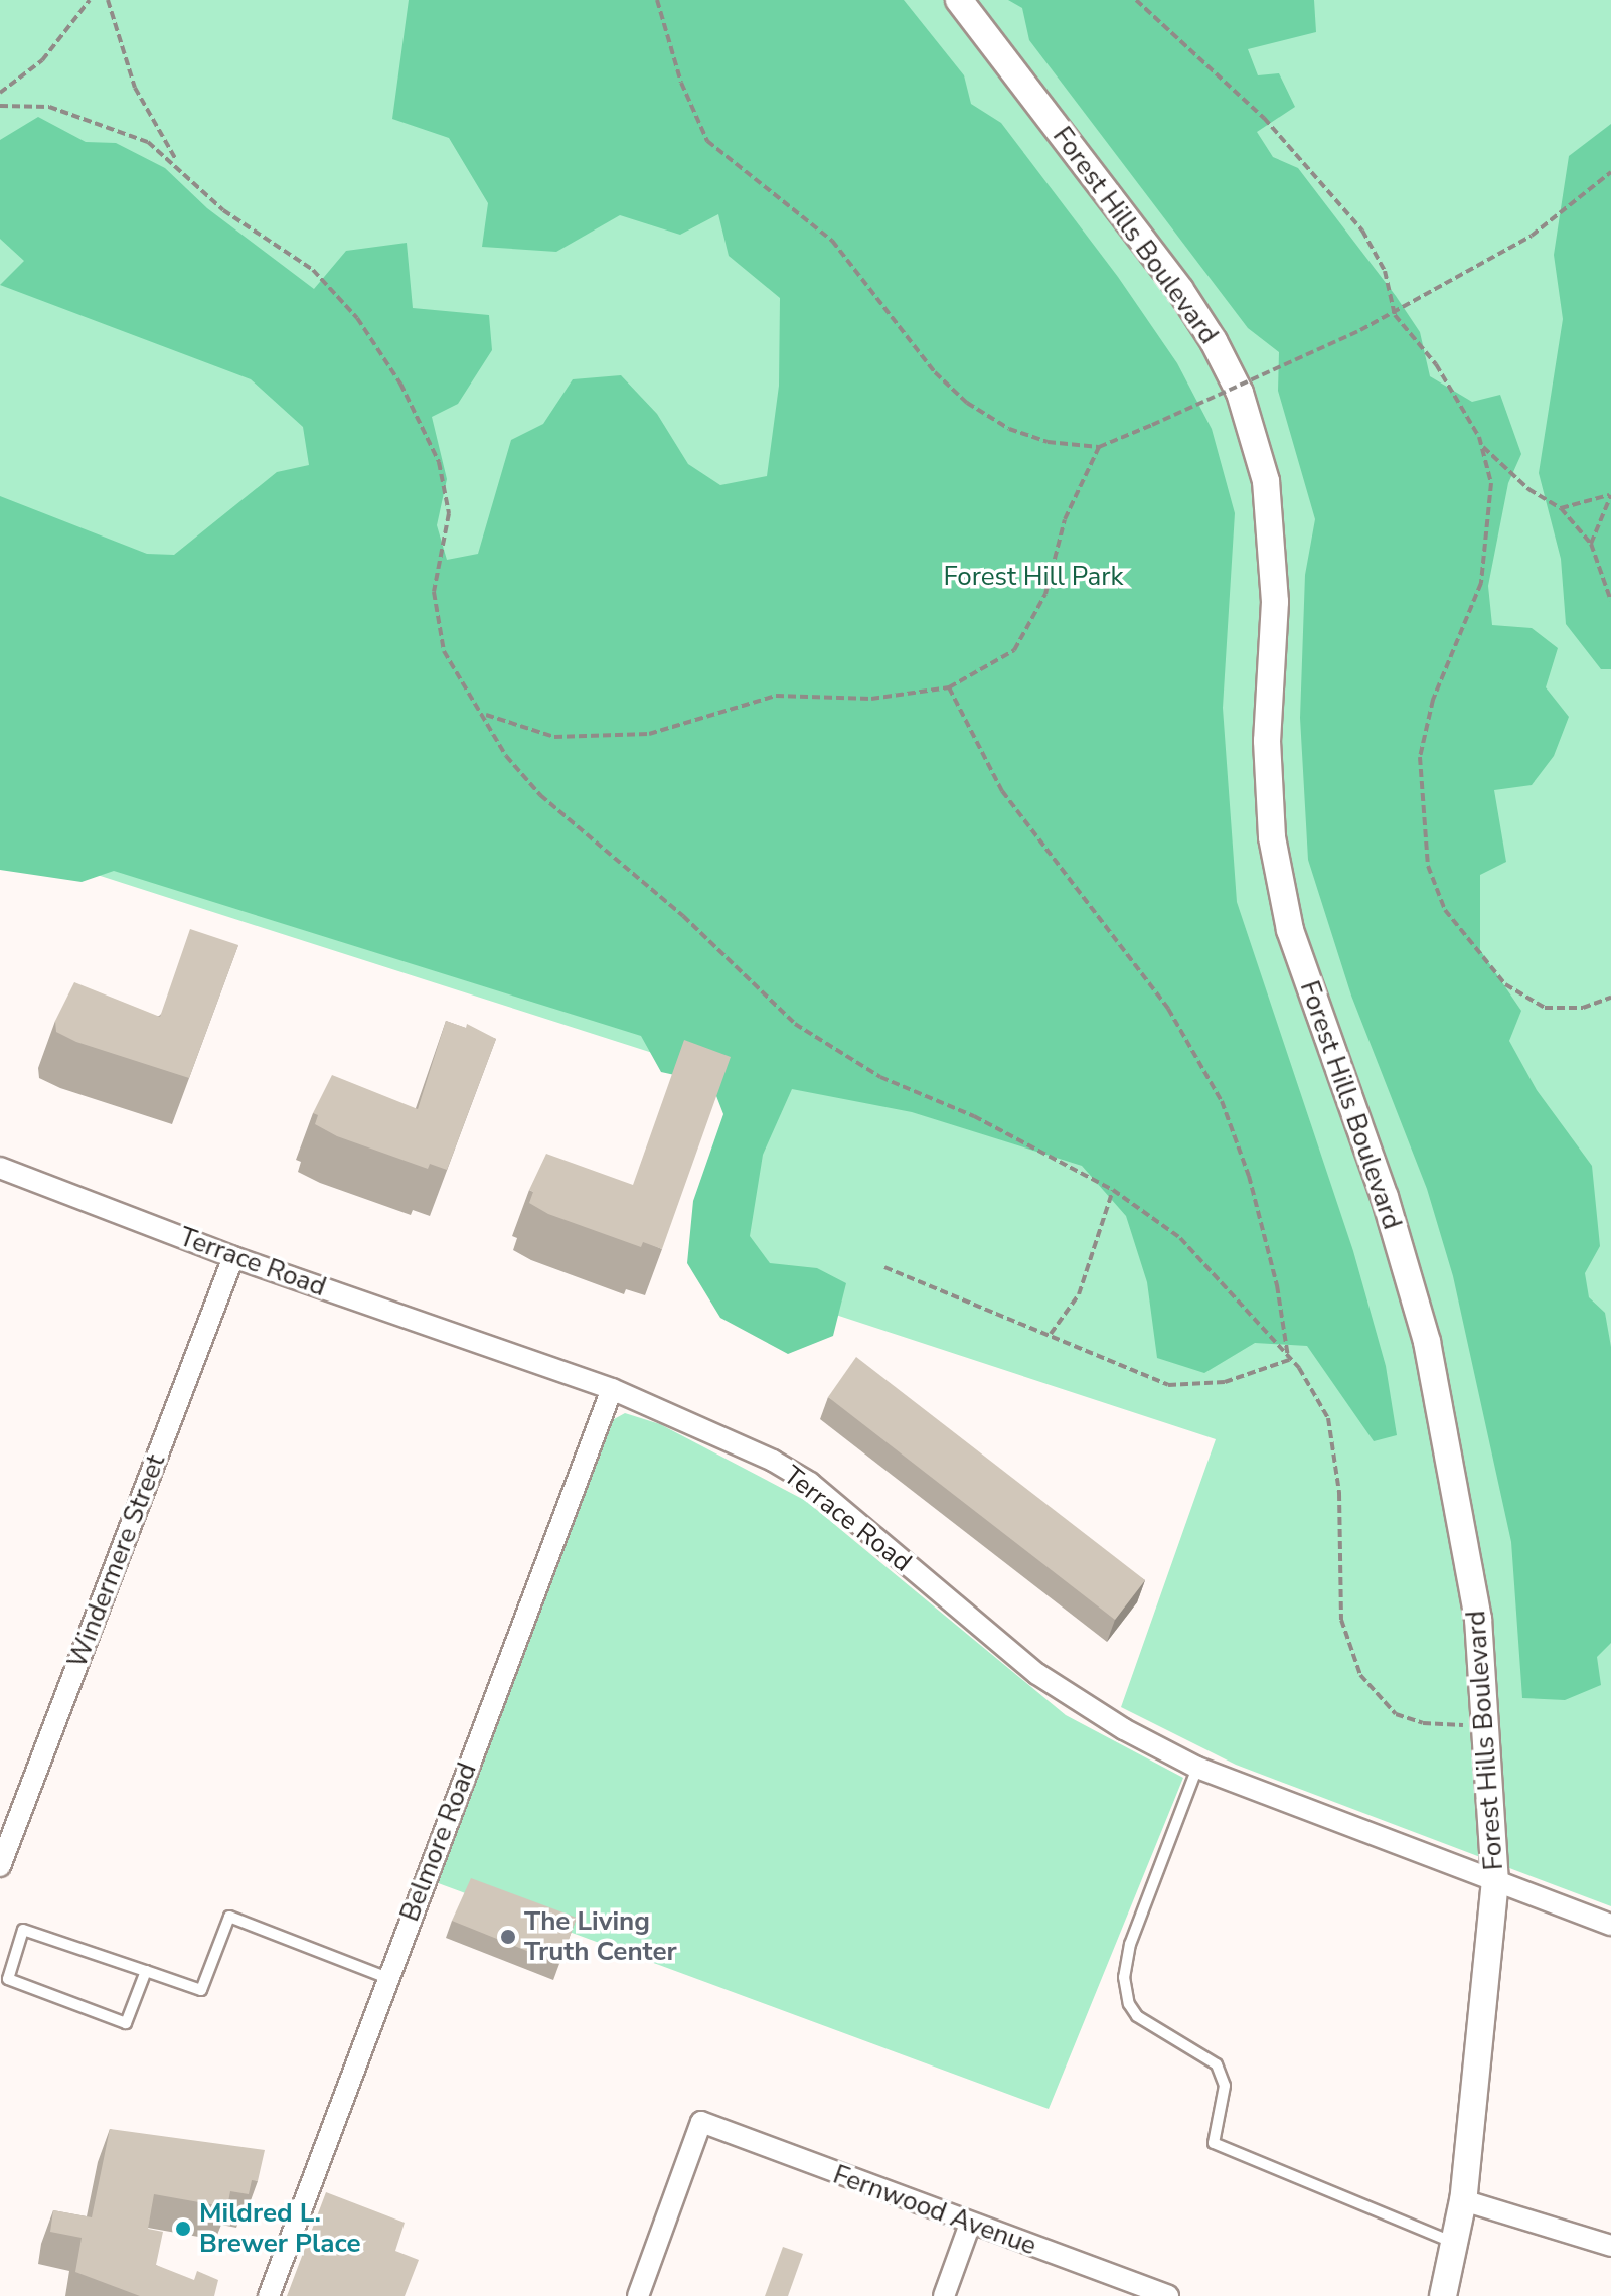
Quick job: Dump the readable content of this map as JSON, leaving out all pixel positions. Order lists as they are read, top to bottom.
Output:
{
  "streets": {
    "street": [
      "Forest Hills Boulevard",
      "Terrace Road",
      "Windermere Street",
      "Belmore Road",
      "Fernwood Avenue"
    ]
  },
  "crossings": [
    ["Forest Hills Boulevard", "Terrace Road"],
    ["Terrace Road", "Windermere Street"],
    ["Terrace Road", "Belmore Road"]
  ],
  "parks": ["Forest Hill Park"],
  "places": ["The Living Truth Center", "Mildred L. Brewer Place"]
}
